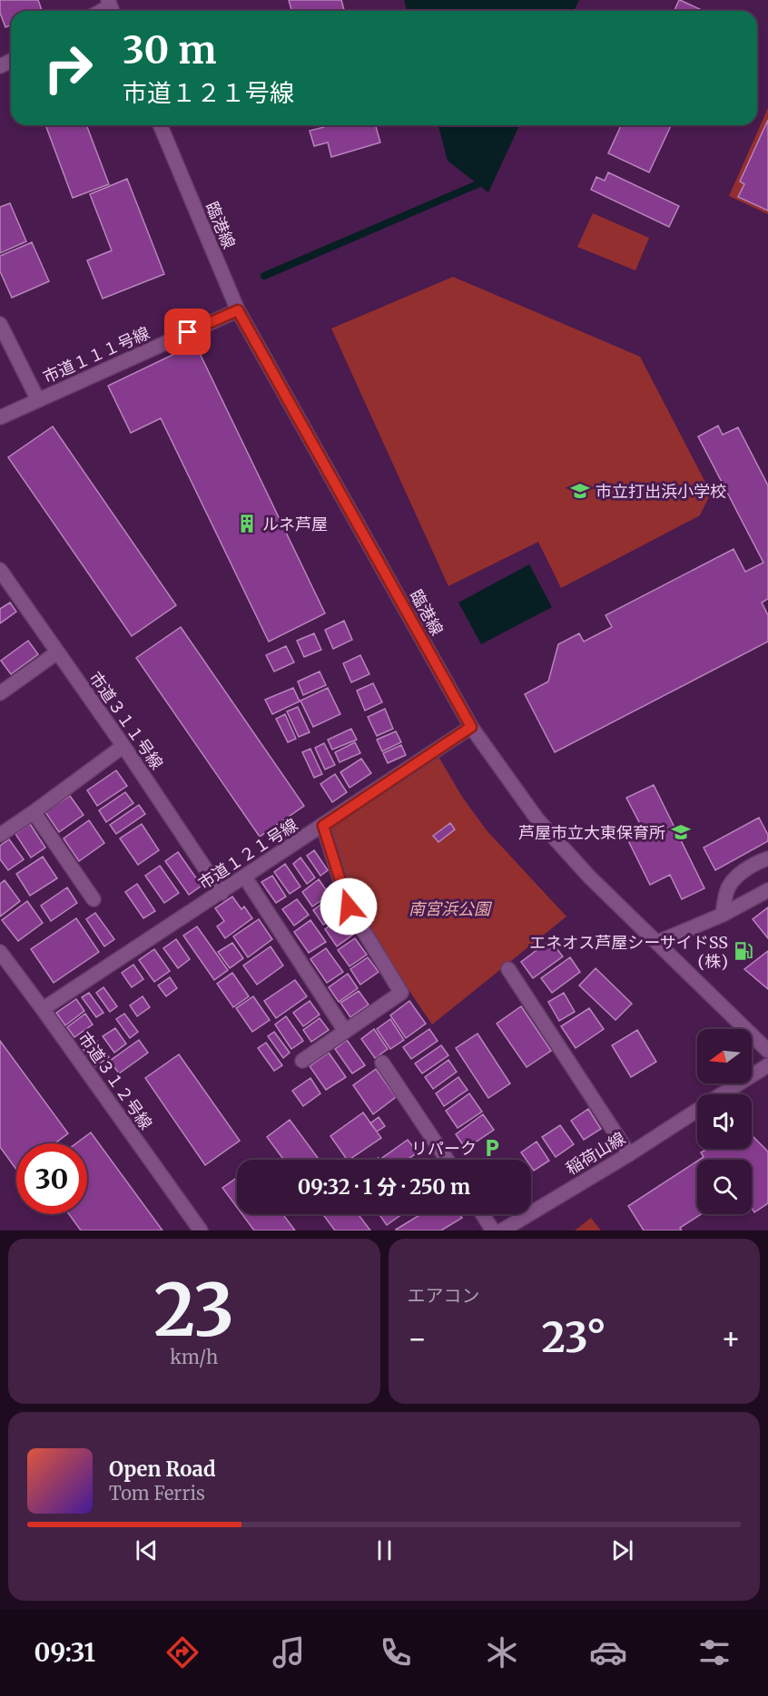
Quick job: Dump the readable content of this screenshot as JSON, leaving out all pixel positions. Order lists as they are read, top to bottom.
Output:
{
  "streets": {
    "street": [
      "臨港線",
      "市道１１１号線",
      "市道３１１号線",
      "市道１２１号線",
      "市道３１２号線",
      "稲荷山線"
    ]
  },
  "crossings": [
    ["臨港線", "市道１１１号線"],
    ["臨港線", "市道１２１号線"],
    ["市道３１１号線", "市道１２１号線"],
    ["市道１２１号線", "市道３１２号線"]
  ],
  "parks": ["南宮浜公園"],
  "places": {
    "school or university": ["市立打出浜小学校", "芦屋市立大東保育所"],
    "building": ["ルネ芦屋"],
    "fuel station": ["エネオス芦屋シーサイドSS (株)"],
    "parking": ["リパーク"]
  },
  "north": "left",
  "page": {
    "turn": ["30 m", "市道１２１号線"],
    "limit": "30",
    "trip": "09:32 · 1 分 · 250 m",
    "tile": [
      ["23", "km/h"],
      "エアコン"
    ],
    "heat": ["−", "23°", "+"],
    "song": ["Open Road", "Tom Ferris"],
    "tabs": "09:31"
  }
}
